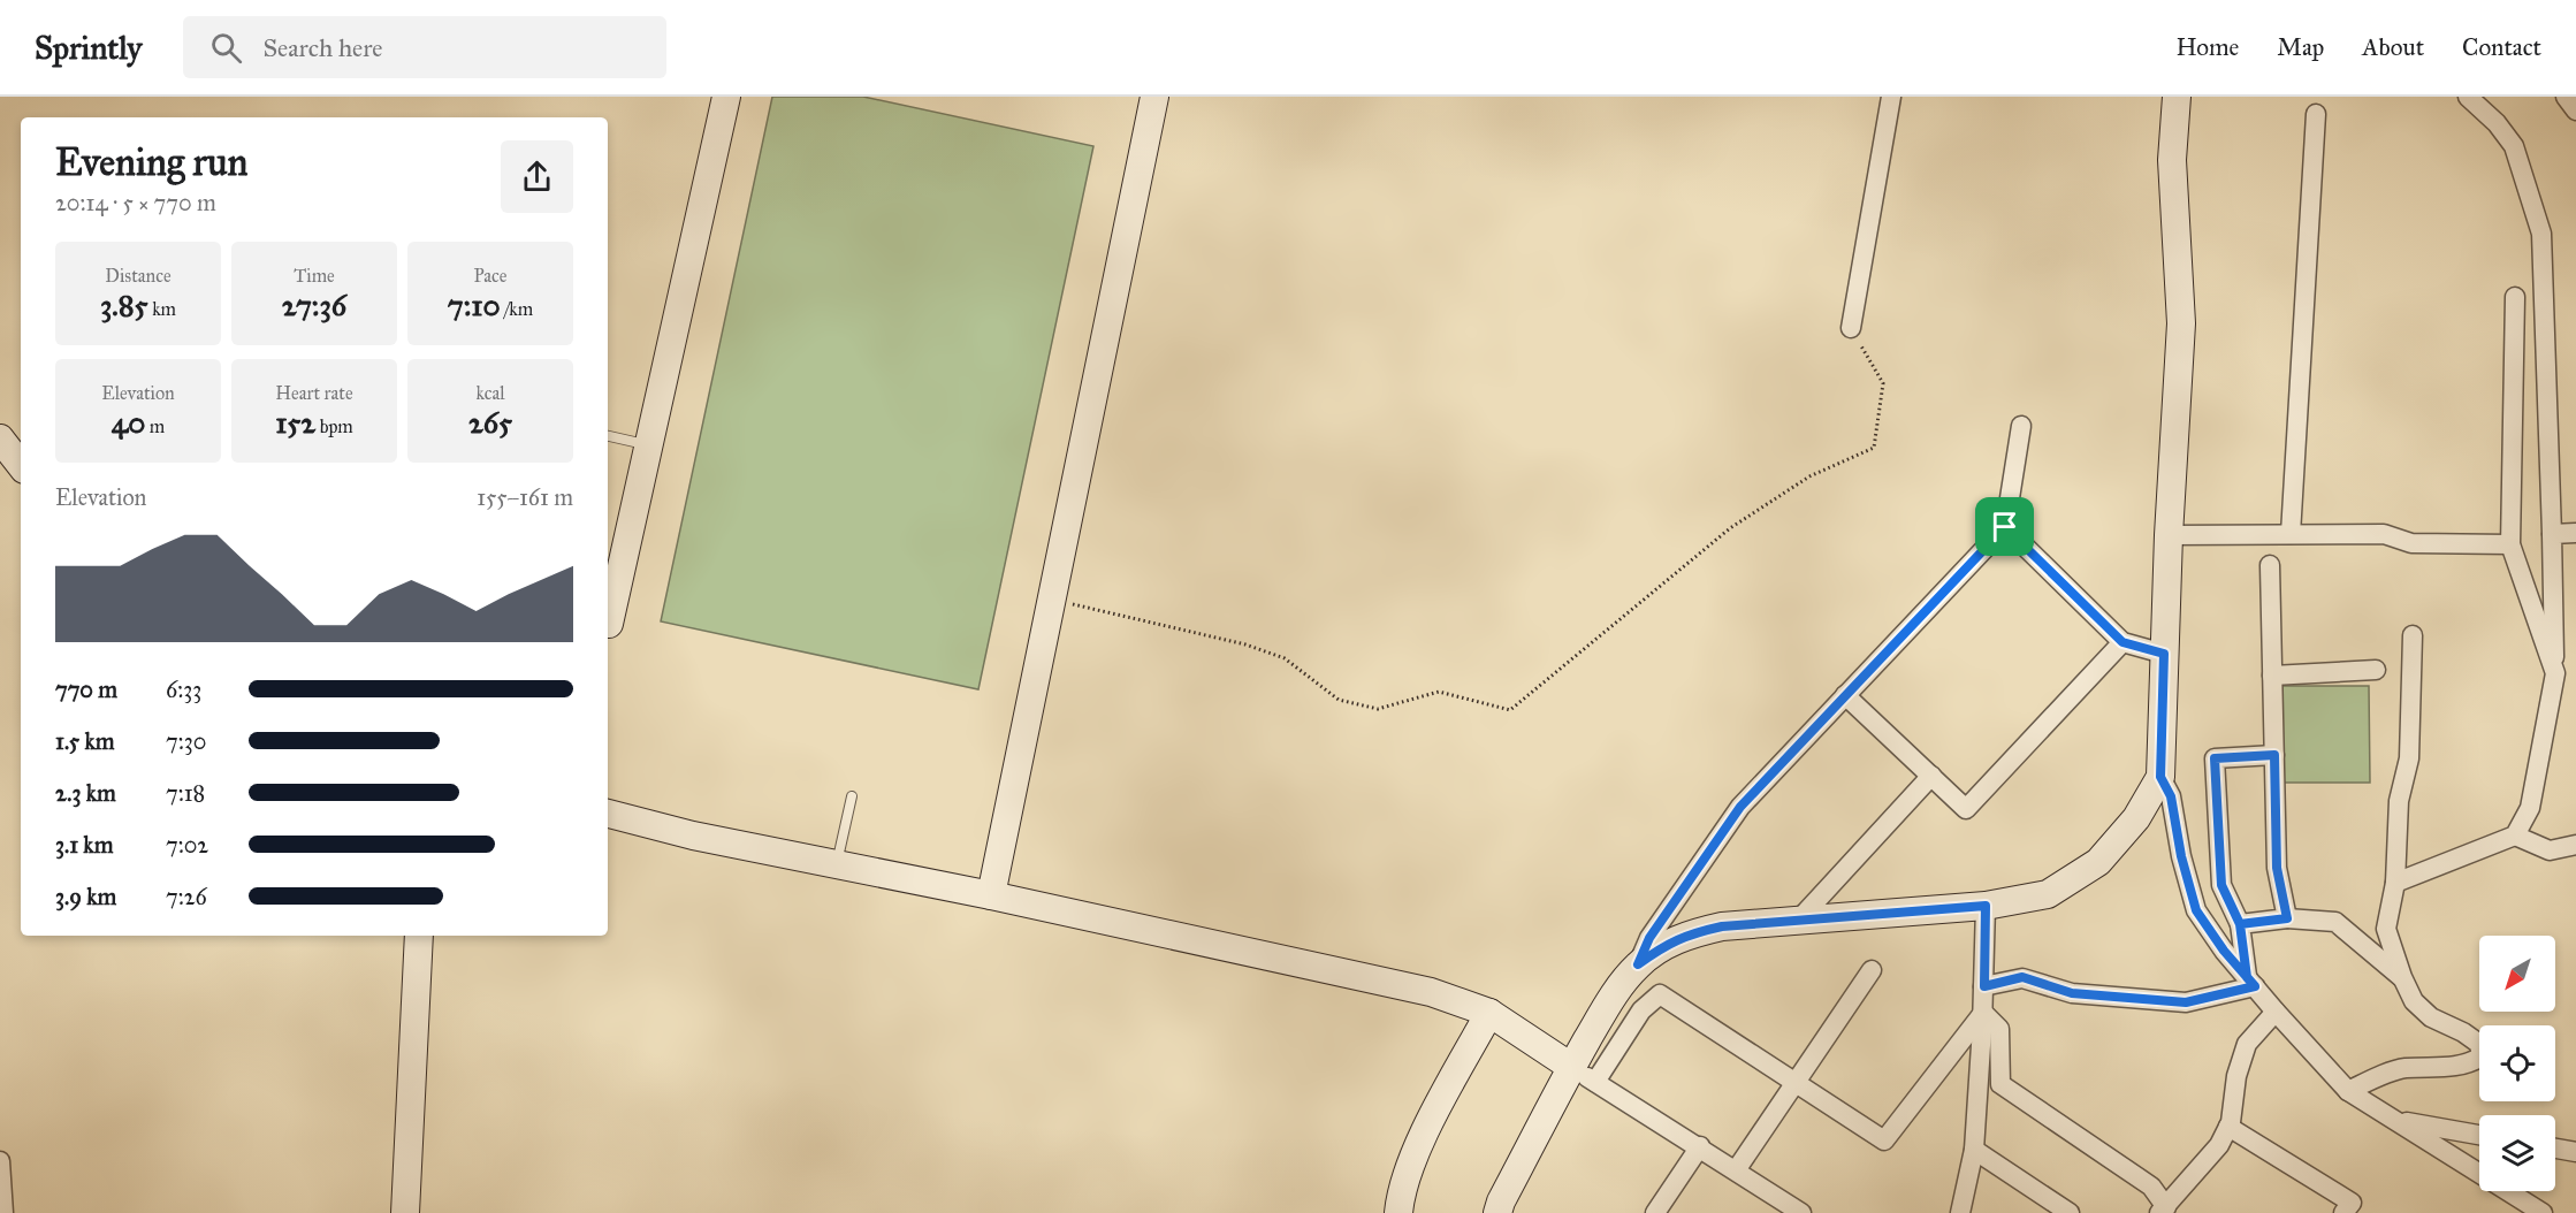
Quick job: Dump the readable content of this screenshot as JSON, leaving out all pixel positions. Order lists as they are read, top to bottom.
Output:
{
  "north": "bottom left",
  "page": {
    "header": "Sprintly",
    "search": "Search here",
    "nav": [
      "Home",
      "Map",
      "About",
      "Contact"
    ],
    "heading": ["Evening run", "20:14 · 5 × 770 m"],
    "stats": [
      ["Distance", "3.85 km"],
      ["Time", "27:36"],
      ["Pace", "7:10 /km"],
      ["Elevation", "40 m"],
      ["Heart rate", "152 bpm"],
      ["kcal", "265"]
    ],
    "chart": ["Elevation", "155–161 m"],
    "list": [
      {
        "name": "770 m",
        "note": "6:33"
      },
      {
        "name": "1.5 km",
        "note": "7:30"
      },
      {
        "name": "2.3 km",
        "note": "7:18"
      },
      {
        "name": "3.1 km",
        "note": "7:02"
      },
      {
        "name": "3.9 km",
        "note": "7:26"
      }
    ]
  }
}
